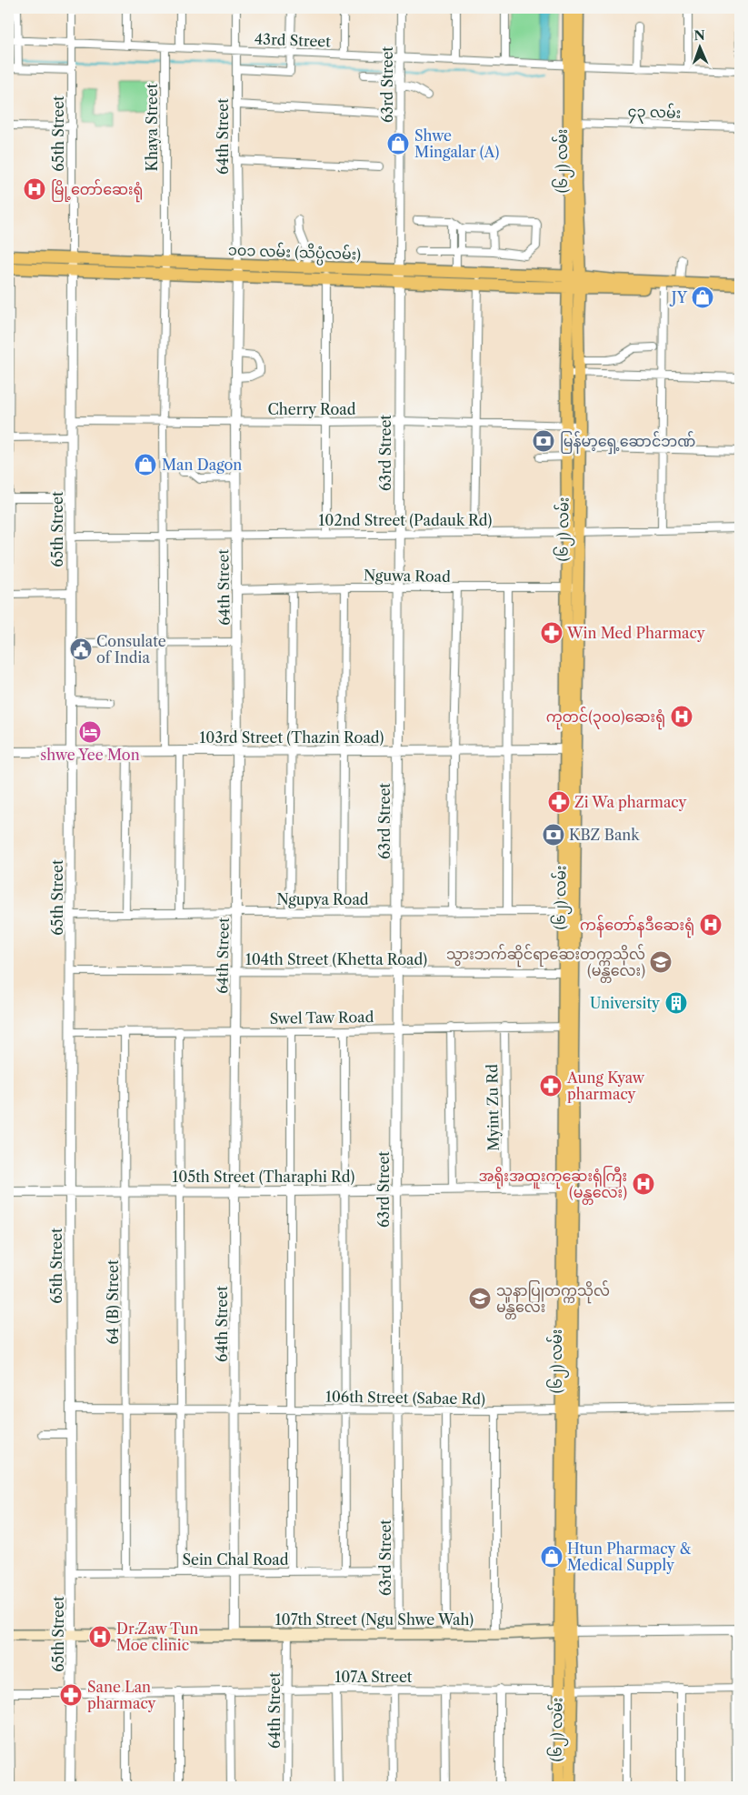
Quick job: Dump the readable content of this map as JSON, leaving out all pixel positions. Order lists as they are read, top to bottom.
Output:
{
  "streets": {
    "main road": ["(၆၂) လမ်း", "၁၀၁ လမ်း (သိပ္ပံလမ်း)", "107th Street (Ngu Shwe Wah)"],
    "street": [
      "43rd Street",
      "63rd Street",
      "၄၃ လမ်း",
      "Khaya Street",
      "65th Street",
      "64th Street",
      "Cherry Road",
      "102nd Street (Padauk Rd)",
      "Nguwa Road",
      "103rd Street (Thazin Road)",
      "Ngupya Road",
      "104th Street (Khetta Road)",
      "Swel Taw Road",
      "Myint Zu Rd",
      "105th Street (Tharaphi Rd)",
      "64 (B) Street",
      "106th Street (Sabae Rd)",
      "Sein Chal Road",
      "107A Street"
    ]
  },
  "crossings": [
    ["43rd Street", "63rd Street"],
    ["43rd Street", "Khaya Street"],
    ["43rd Street", "65th Street"],
    ["43rd Street", "64th Street"],
    ["43rd Street", "(၆၂) လမ်း"],
    ["63rd Street", "၁၀၁ လမ်း (သိပ္ပံလမ်း)"],
    ["63rd Street", "Cherry Road"],
    ["63rd Street", "102nd Street (Padauk Rd)"],
    ["63rd Street", "Nguwa Road"],
    ["63rd Street", "103rd Street (Thazin Road)"],
    ["63rd Street", "Ngupya Road"],
    ["63rd Street", "104th Street (Khetta Road)"],
    ["63rd Street", "Swel Taw Road"],
    ["63rd Street", "105th Street (Tharaphi Rd)"],
    ["63rd Street", "106th Street (Sabae Rd)"],
    ["63rd Street", "Sein Chal Road"],
    ["63rd Street", "107th Street (Ngu Shwe Wah)"],
    ["၄၃ လမ်း", "(၆၂) လမ်း"],
    ["Khaya Street", "၁၀၁ လမ်း (သိပ္ပံလမ်း)"],
    ["Khaya Street", "Cherry Road"],
    ["Khaya Street", "102nd Street (Padauk Rd)"],
    ["Khaya Street", "103rd Street (Thazin Road)"],
    ["65th Street", "၁၀၁ လမ်း (သိပ္ပံလမ်း)"],
    ["65th Street", "Cherry Road"],
    ["65th Street", "102nd Street (Padauk Rd)"],
    ["65th Street", "103rd Street (Thazin Road)"],
    ["65th Street", "Ngupya Road"],
    ["65th Street", "104th Street (Khetta Road)"],
    ["65th Street", "Swel Taw Road"],
    ["65th Street", "105th Street (Tharaphi Rd)"],
    ["65th Street", "106th Street (Sabae Rd)"],
    ["65th Street", "Sein Chal Road"],
    ["65th Street", "107th Street (Ngu Shwe Wah)"],
    ["65th Street", "107A Street"],
    ["64th Street", "၁၀၁ လမ်း (သိပ္ပံလမ်း)"],
    ["64th Street", "Cherry Road"],
    ["64th Street", "102nd Street (Padauk Rd)"],
    ["64th Street", "Nguwa Road"],
    ["64th Street", "103rd Street (Thazin Road)"],
    ["64th Street", "Ngupya Road"],
    ["64th Street", "104th Street (Khetta Road)"],
    ["64th Street", "Swel Taw Road"],
    ["64th Street", "105th Street (Tharaphi Rd)"],
    ["64th Street", "106th Street (Sabae Rd)"],
    ["64th Street", "Sein Chal Road"],
    ["64th Street", "107th Street (Ngu Shwe Wah)"],
    ["64th Street", "107A Street"],
    ["(၆၂) လမ်း", "၁၀၁ လမ်း (သိပ္ပံလမ်း)"],
    ["(၆၂) လမ်း", "Cherry Road"],
    ["(၆၂) လမ်း", "102nd Street (Padauk Rd)"],
    ["(၆၂) လမ်း", "Nguwa Road"],
    ["(၆၂) လမ်း", "103rd Street (Thazin Road)"],
    ["(၆၂) လမ်း", "Ngupya Road"],
    ["(၆၂) လမ်း", "104th Street (Khetta Road)"],
    ["(၆၂) လမ်း", "Swel Taw Road"],
    ["(၆၂) လမ်း", "105th Street (Tharaphi Rd)"],
    ["(၆၂) လမ်း", "106th Street (Sabae Rd)"],
    ["(၆၂) လမ်း", "107th Street (Ngu Shwe Wah)"],
    ["(၆၂) လမ်း", "107A Street"],
    ["Swel Taw Road", "Myint Zu Rd"],
    ["Swel Taw Road", "64 (B) Street"],
    ["Myint Zu Rd", "105th Street (Tharaphi Rd)"],
    ["105th Street (Tharaphi Rd)", "64 (B) Street"],
    ["64 (B) Street", "106th Street (Sabae Rd)"],
    ["64 (B) Street", "Sein Chal Road"]
  ],
  "places": {
    "shop": [
      "Shwe Mingalar (A)",
      "JY",
      "Man Dagon",
      "Htun Pharmacy & Medical Supply"
    ],
    "hospital": [
      "မြို့တော်ဆေးရုံ",
      "ကုတင်(၃၀၀)ဆေးရုံ",
      "ကန်တော်နဒီဆေးရုံ",
      "အရိုးအထူးကုဆေးရုံကြီး (မန္တလေး)",
      "Dr.Zaw Tun Moe clinic"
    ],
    "bank": ["မြန်မာ့ရှေ့ဆောင်ဘဏ်", "KBZ Bank"],
    "pharmacy": [
      "Win Med Pharmacy",
      "Zi Wa pharmacy",
      "Aung Kyaw pharmacy",
      "Sane Lan pharmacy"
    ],
    "public building": ["Consulate of India"],
    "hotel": ["shwe Yee Mon"],
    "school or university": ["သွားဘက်ဆိုင်ရာဆေးတက္ကသိုလ် (မန္တလေး)", "သူနာပြုတက္ကသိုလ် မန္တလေး"],
    "building": ["University"]
  },
  "north": "top"
}
